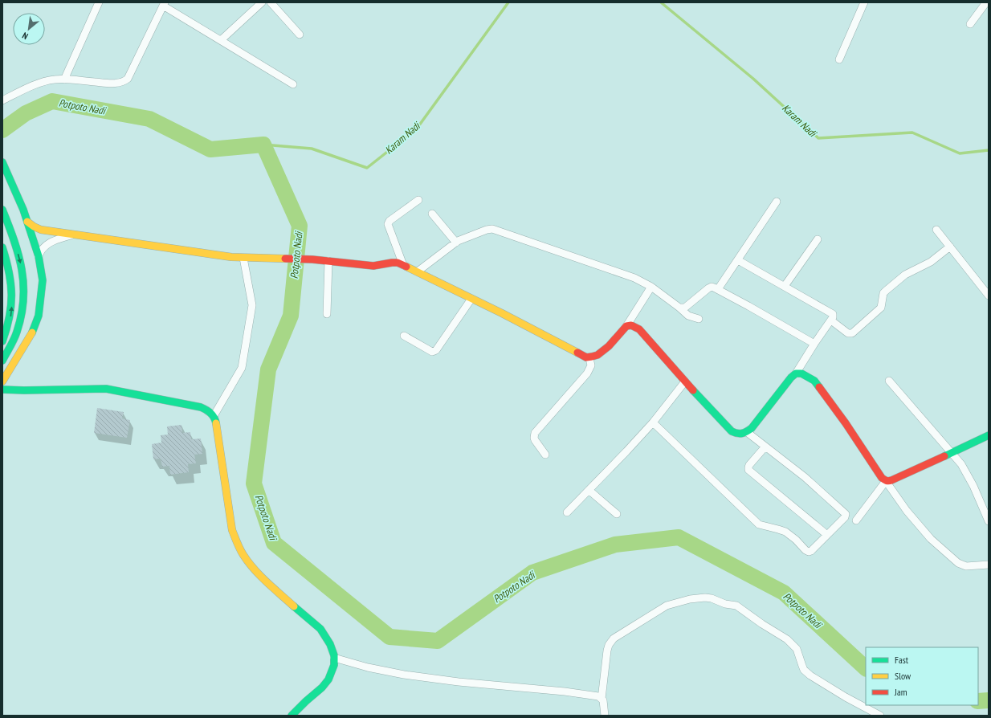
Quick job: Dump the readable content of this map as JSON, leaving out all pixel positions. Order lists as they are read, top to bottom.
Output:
{
  "water": ["Potpoto Nadi", "Karam Nadi"],
  "legend": ["Fast", "Slow", "Jam"],
  "north": "bottom left"
}
